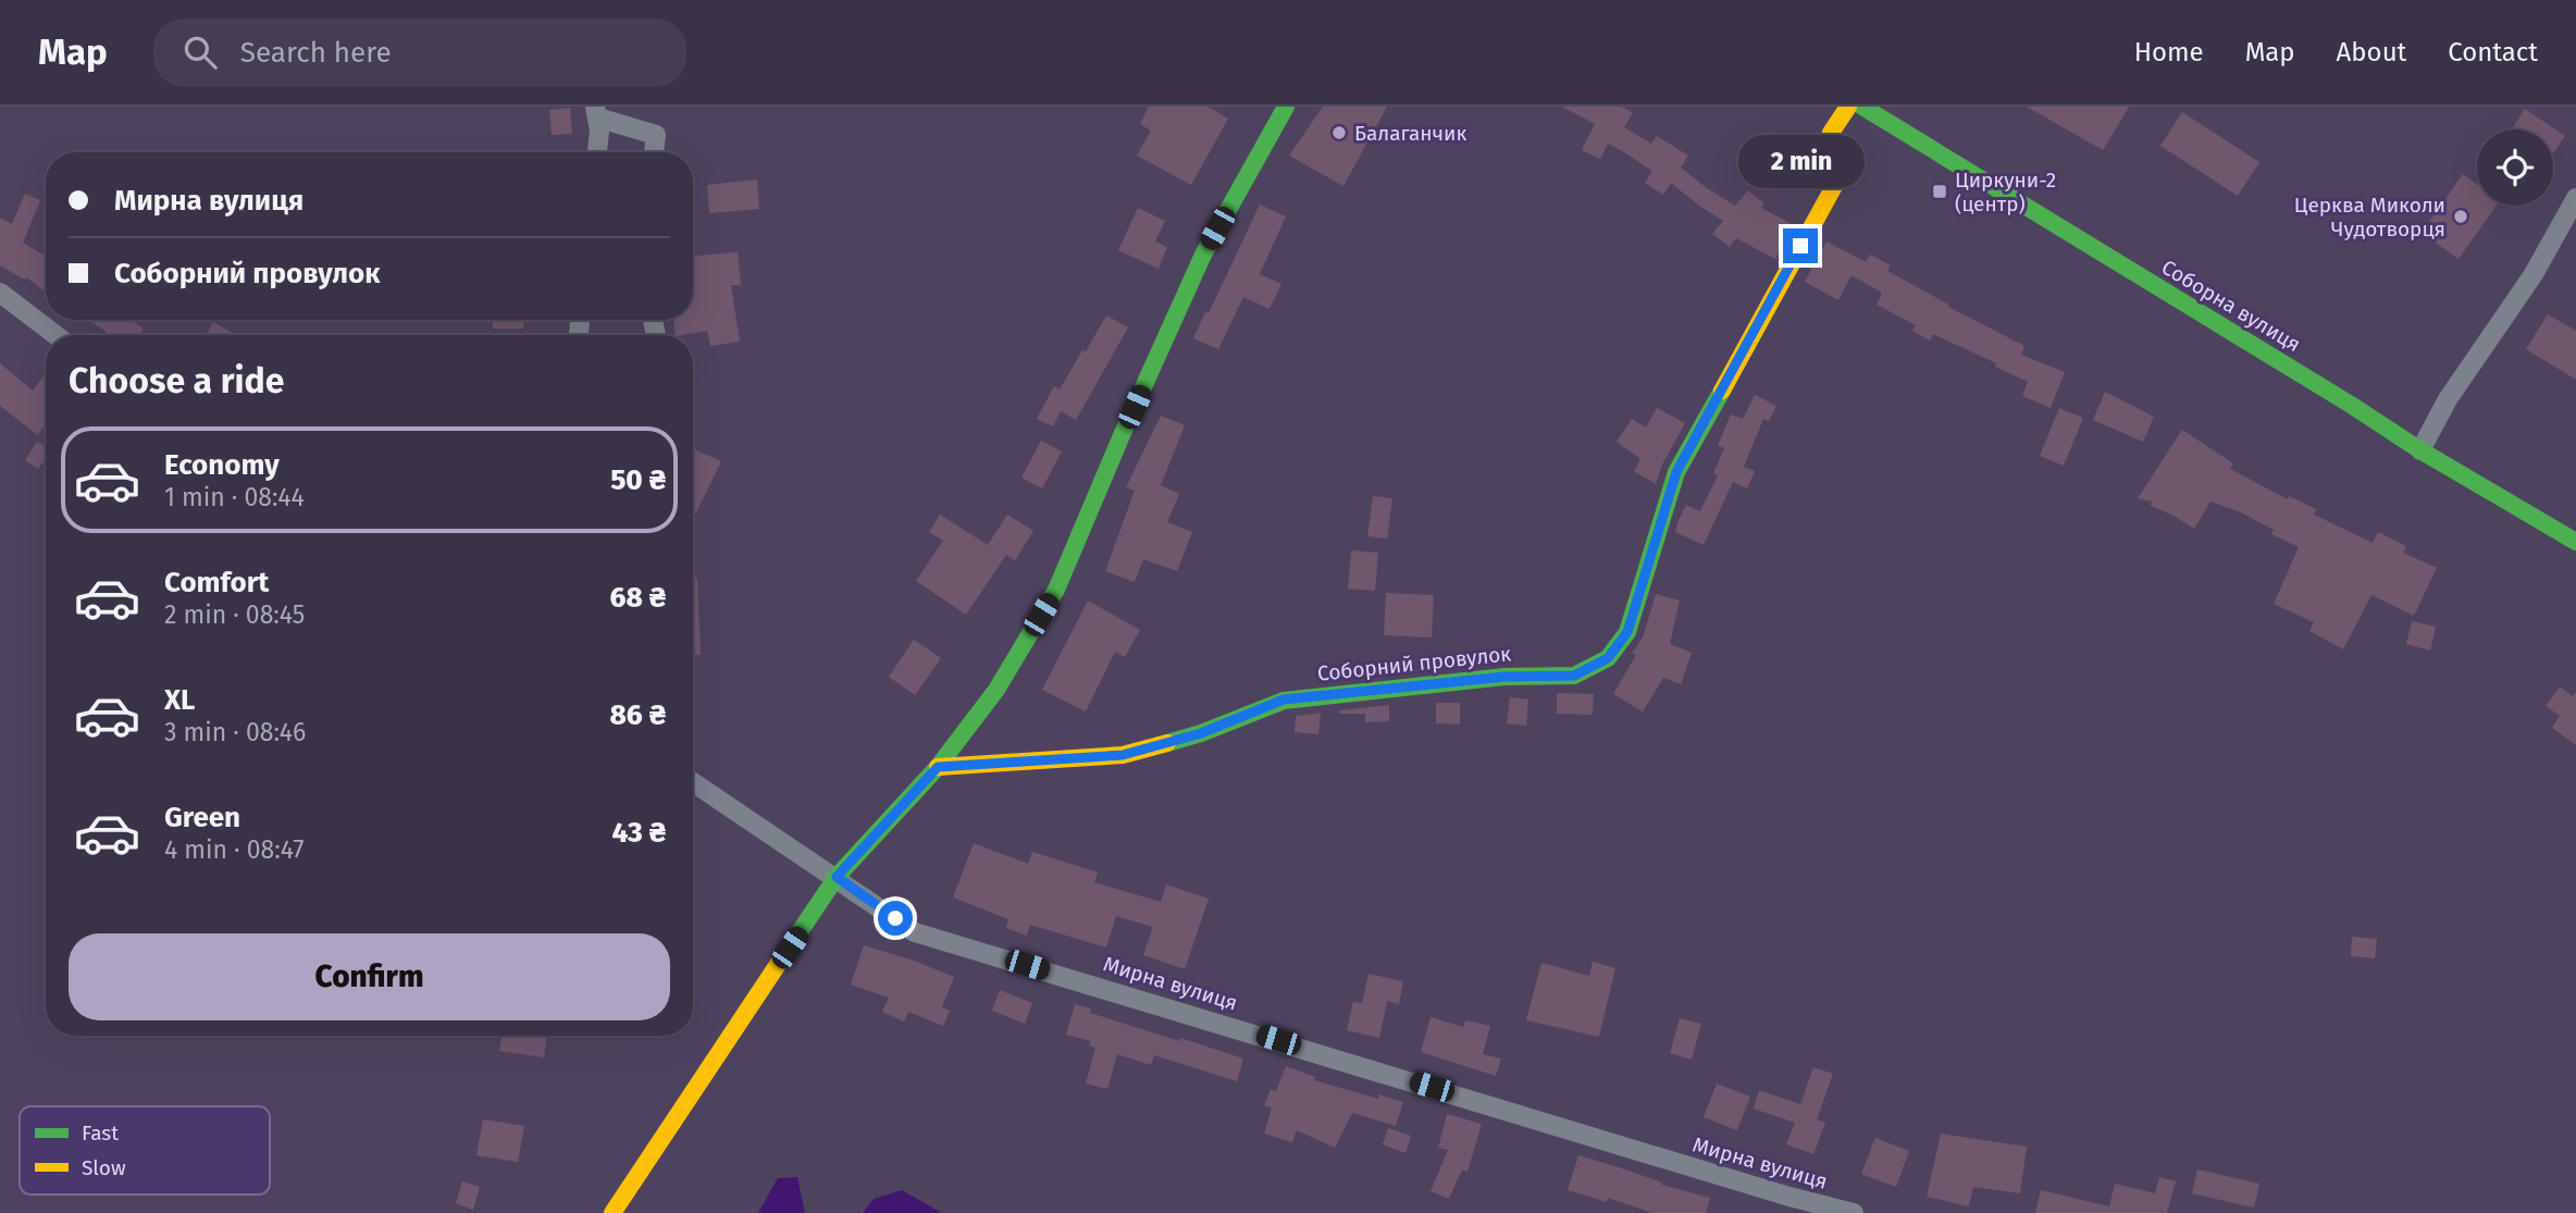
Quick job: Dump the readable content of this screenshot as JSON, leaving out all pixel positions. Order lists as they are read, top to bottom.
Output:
{
  "streets": {
    "street": ["Соборна вулиця", "Соборний провулок", "Мирна вулиця"]
  },
  "places": {
    "other": ["Балаганчик", "Церква Миколи Чудотворця"],
    "transit": ["Циркуни-2 (центр)"]
  },
  "legend": ["Fast", "Slow"],
  "page": {
    "header": "Map",
    "search": "Search here",
    "nav": [
      "Home",
      "Map",
      "About",
      "Contact"
    ],
    "bubble": "2 min",
    "banner": ["Мирна вулиця", "Соборний провулок"],
    "heading": "Choose a ride",
    "list": [
      {
        "name": "Economy",
        "note": "1 min · 08:44",
        "value": "50 ₴"
      },
      {
        "name": "Comfort",
        "note": "2 min · 08:45",
        "value": "68 ₴"
      },
      {
        "name": "XL",
        "note": "3 min · 08:46",
        "value": "86 ₴"
      },
      {
        "name": "Green",
        "note": "4 min · 08:47",
        "value": "43 ₴"
      }
    ],
    "buttons": "Confirm"
  }
}
